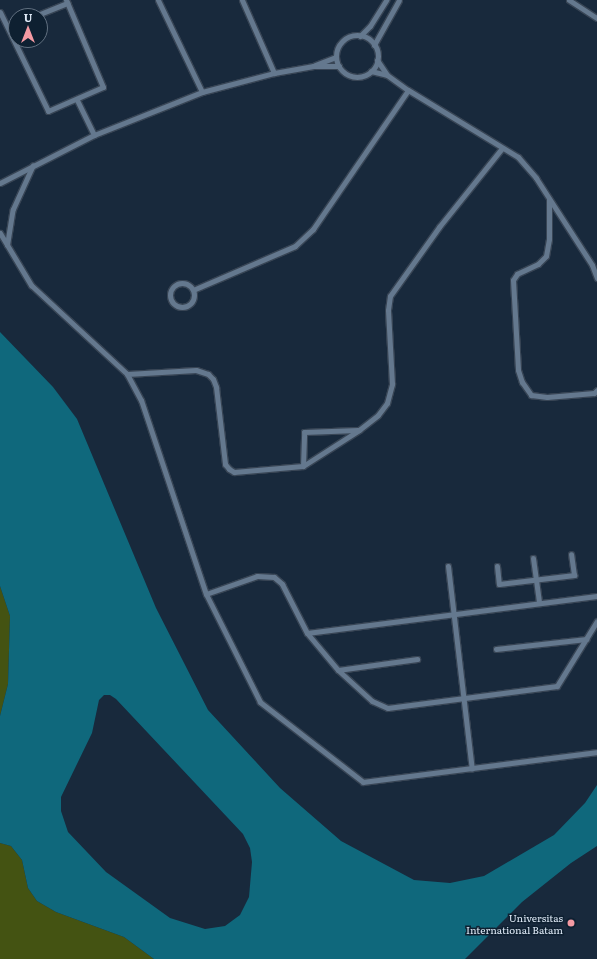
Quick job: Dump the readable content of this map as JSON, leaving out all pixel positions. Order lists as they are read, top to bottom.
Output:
{
  "places": ["Universitas International Batam"],
  "north": "top"
}
